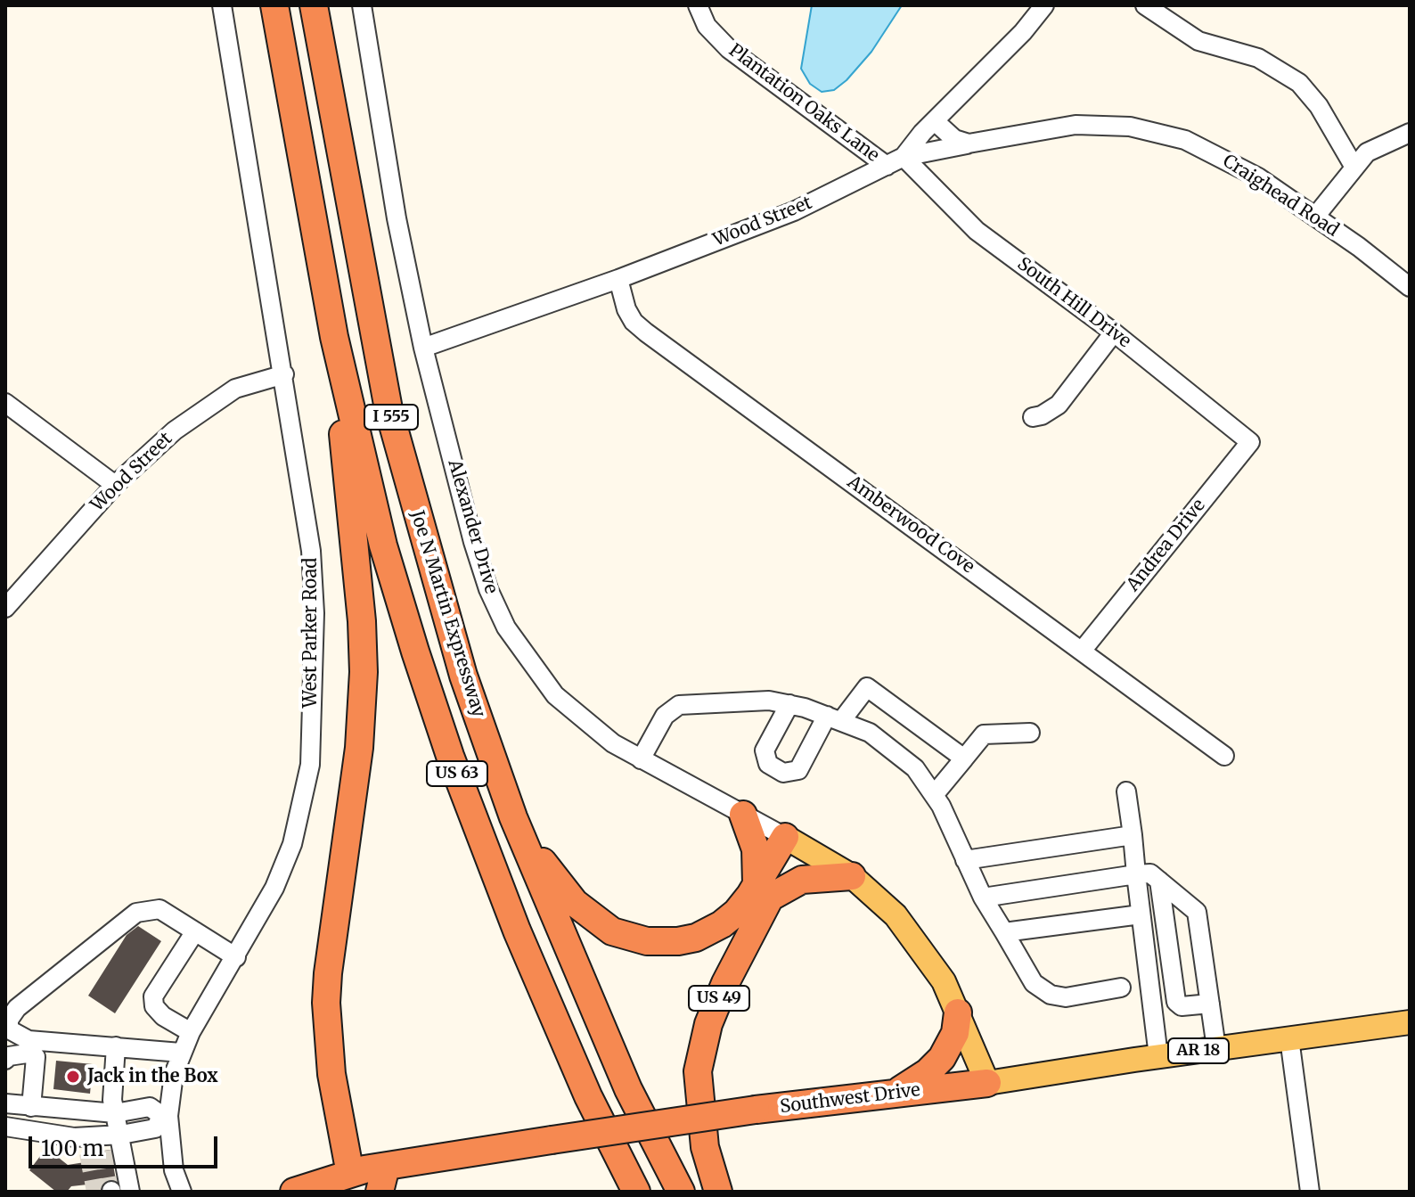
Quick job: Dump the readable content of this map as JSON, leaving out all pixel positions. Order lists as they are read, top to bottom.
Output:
{
  "streets": {
    "highway": [
      "I 555",
      "Joe N Martin Expressway",
      "US 63",
      "US 49",
      "Southwest Drive"
    ],
    "main road": ["Alexander Drive", "AR 18"],
    "street": [
      "Plantation Oaks Lane",
      "Craighead Road",
      "Wood Street",
      "South Hill Drive",
      "Amberwood Cove",
      "Andrea Drive",
      "West Parker Road"
    ]
  },
  "crossings": [
    ["Plantation Oaks Lane", "Wood Street"],
    ["Craighead Road", "Wood Street"],
    ["Craighead Road", "South Hill Drive"],
    ["Wood Street", "South Hill Drive"],
    ["Wood Street", "Amberwood Cove"],
    ["Wood Street", "Alexander Drive"],
    ["Wood Street", "West Parker Road"],
    ["South Hill Drive", "Andrea Drive"],
    ["Amberwood Cove", "Andrea Drive"],
    ["Alexander Drive", "US 49"],
    ["Alexander Drive", "Southwest Drive"]
  ],
  "places": ["Jack in the Box"],
  "scale_bar": "100 m"
}
